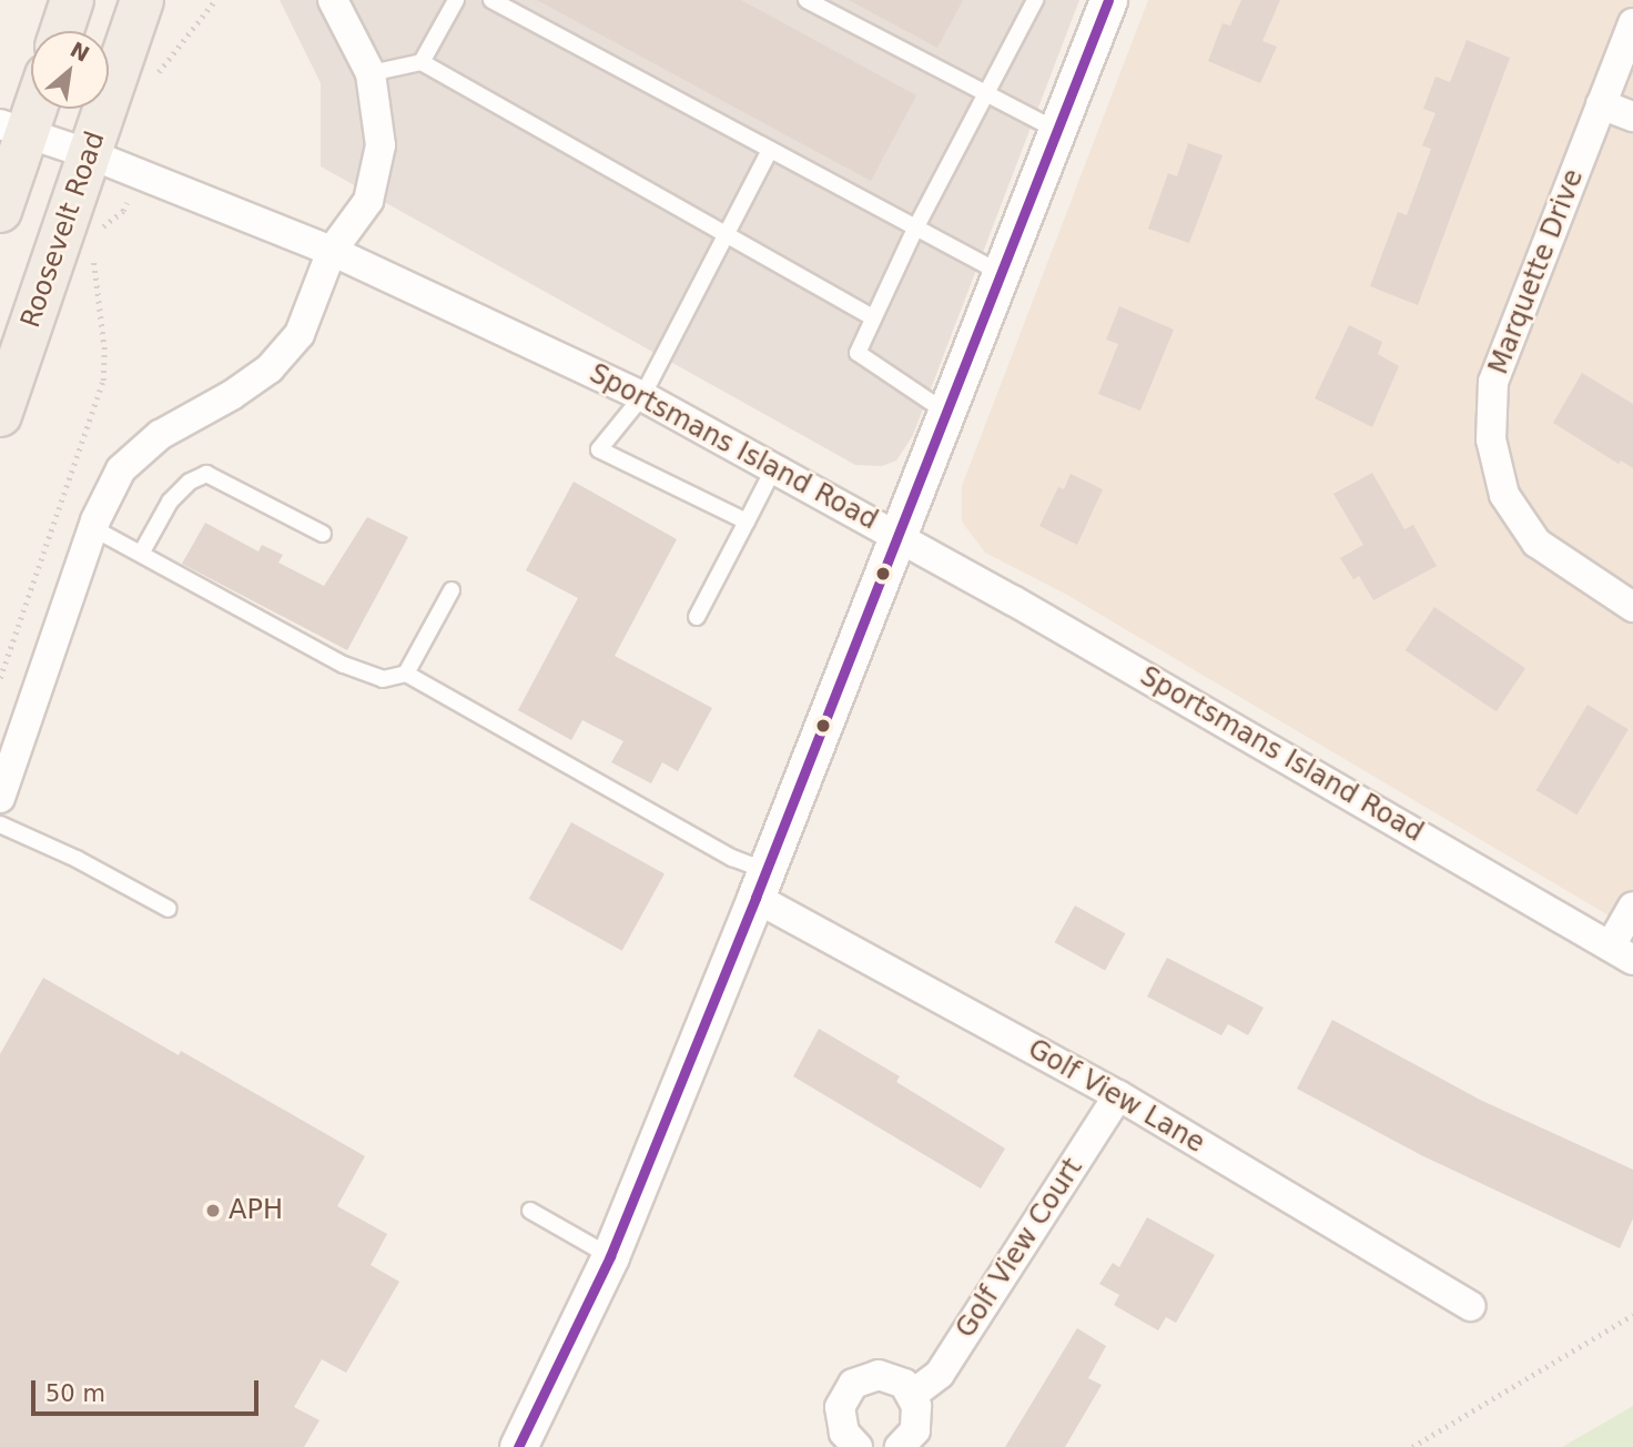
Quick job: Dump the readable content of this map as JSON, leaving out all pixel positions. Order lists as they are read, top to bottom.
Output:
{
  "streets": {
    "main road": ["Roosevelt Road"],
    "street": [
      "Marquette Drive",
      "Sportsmans Island Road",
      "Golf View Lane",
      "Golf View Court"
    ]
  },
  "crossings": [
    ["Roosevelt Road", "Sportsmans Island Road"],
    ["Golf View Lane", "Golf View Court"]
  ],
  "places": ["APH"],
  "scale_bar": "50 m",
  "north": "top right"
}
